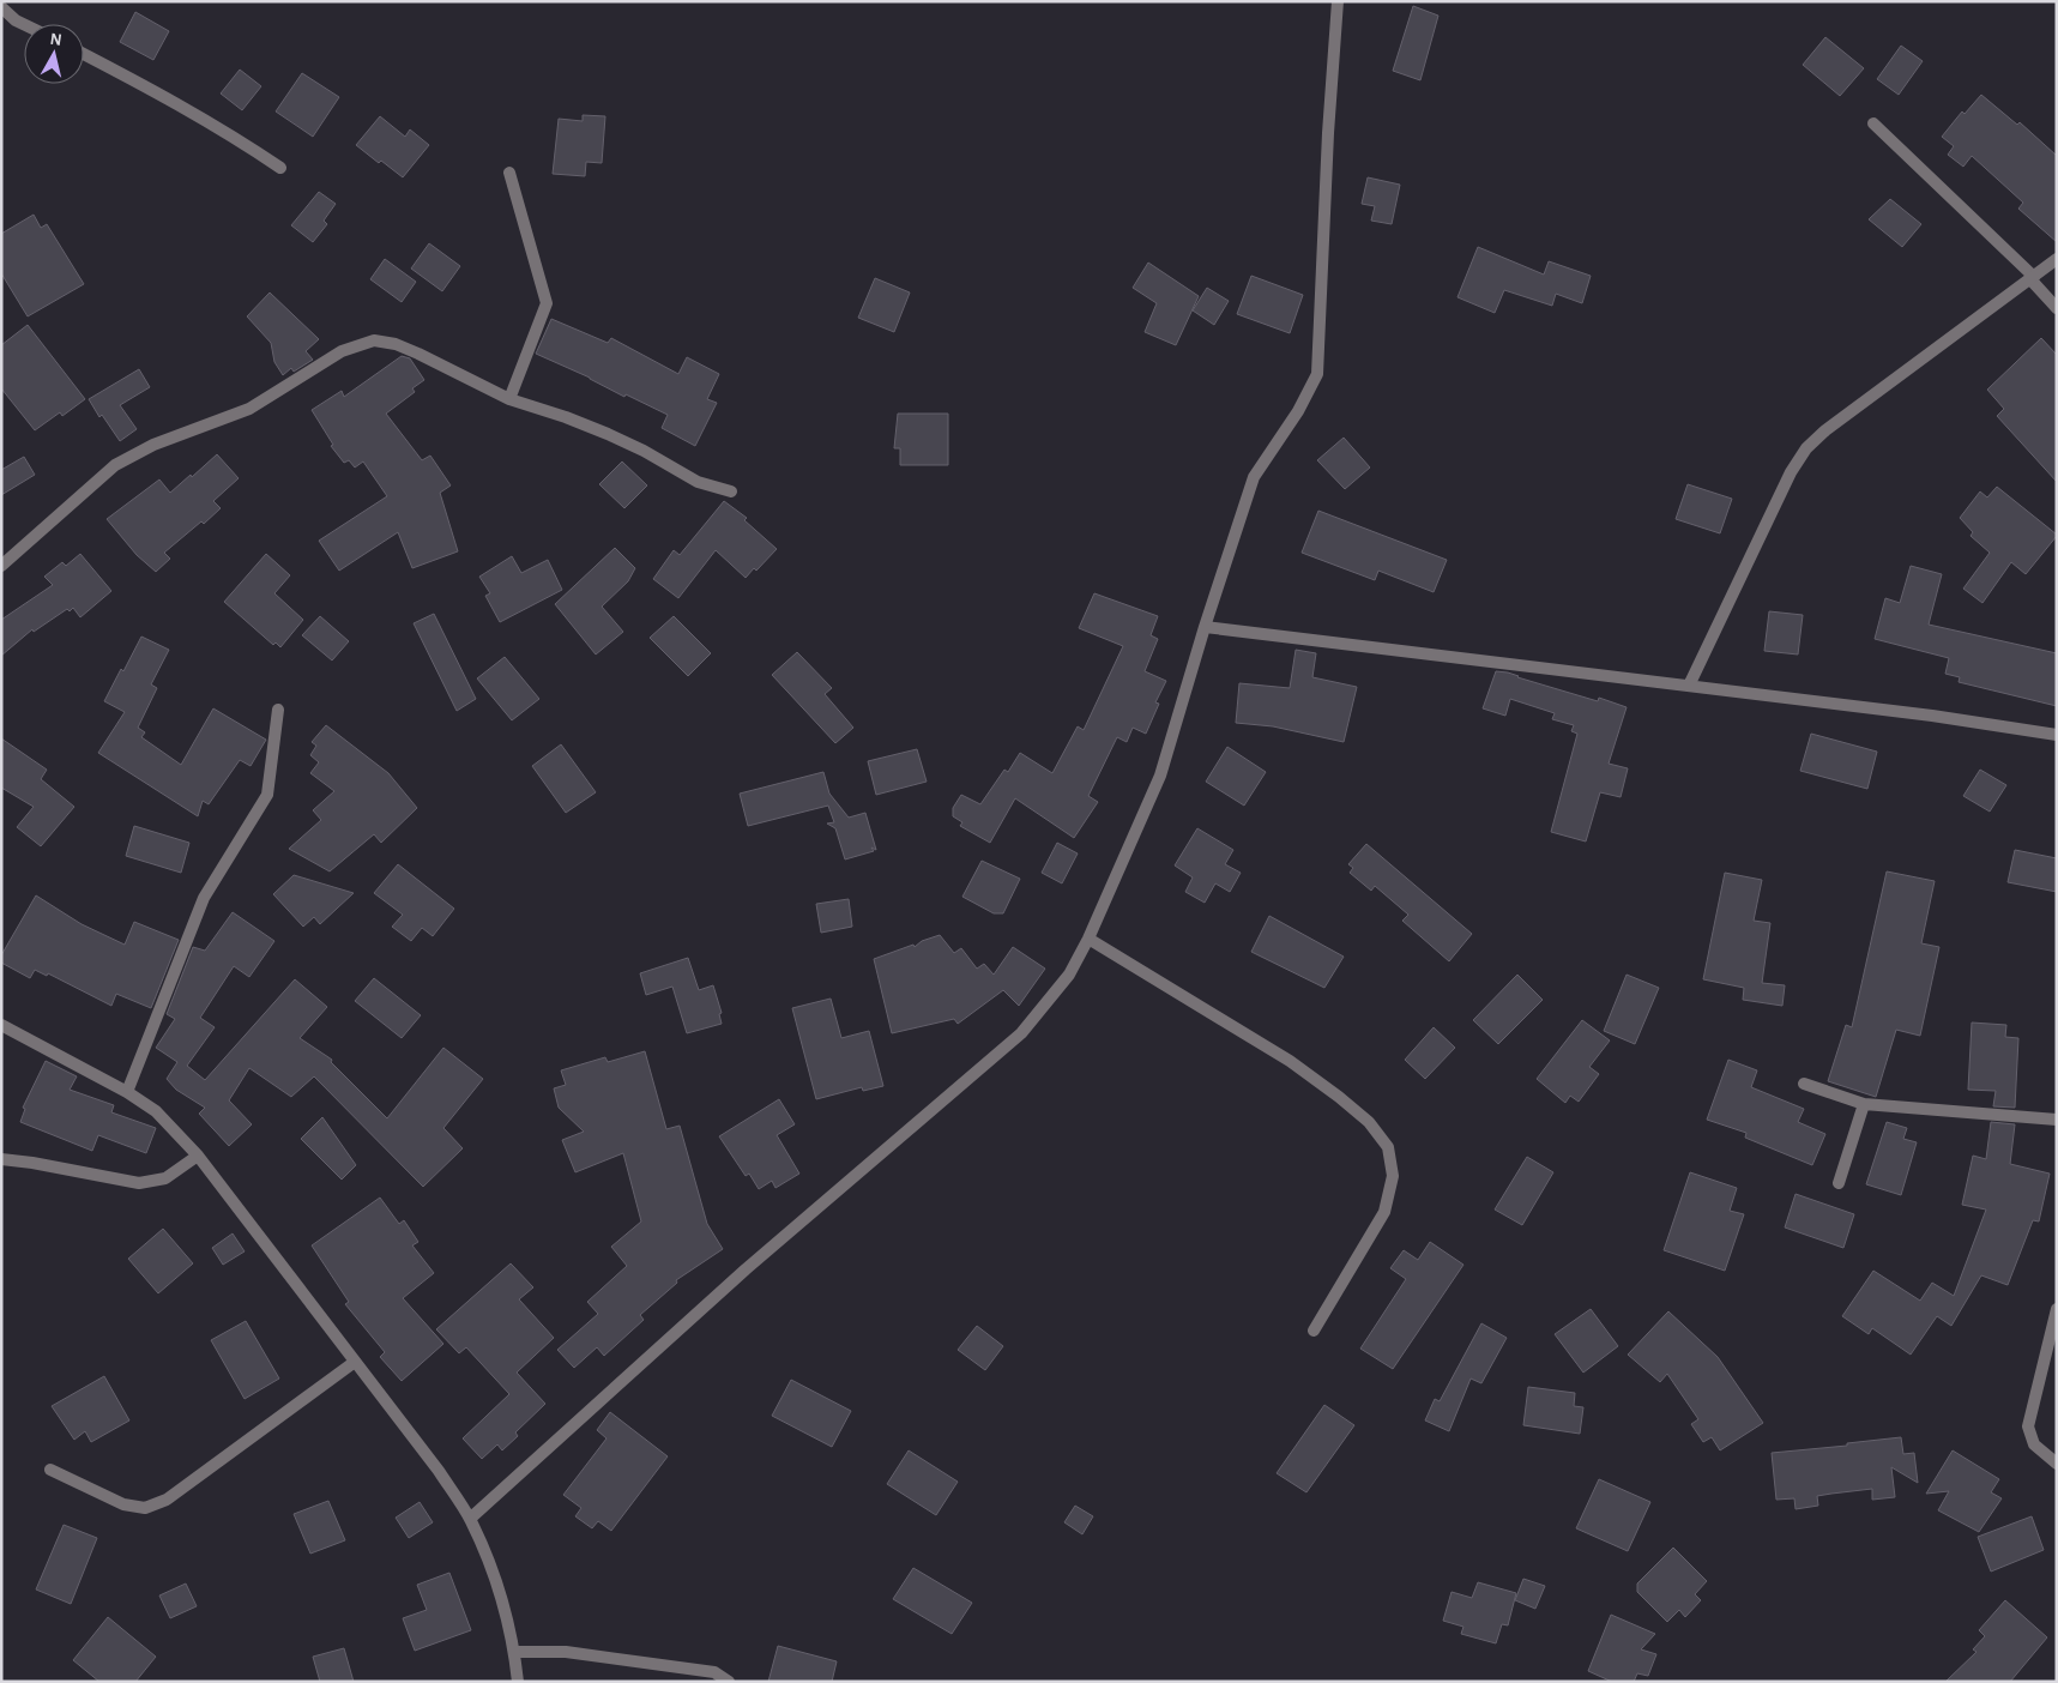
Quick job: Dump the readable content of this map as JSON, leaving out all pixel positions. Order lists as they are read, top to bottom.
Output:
{
  "north": "top"
}
